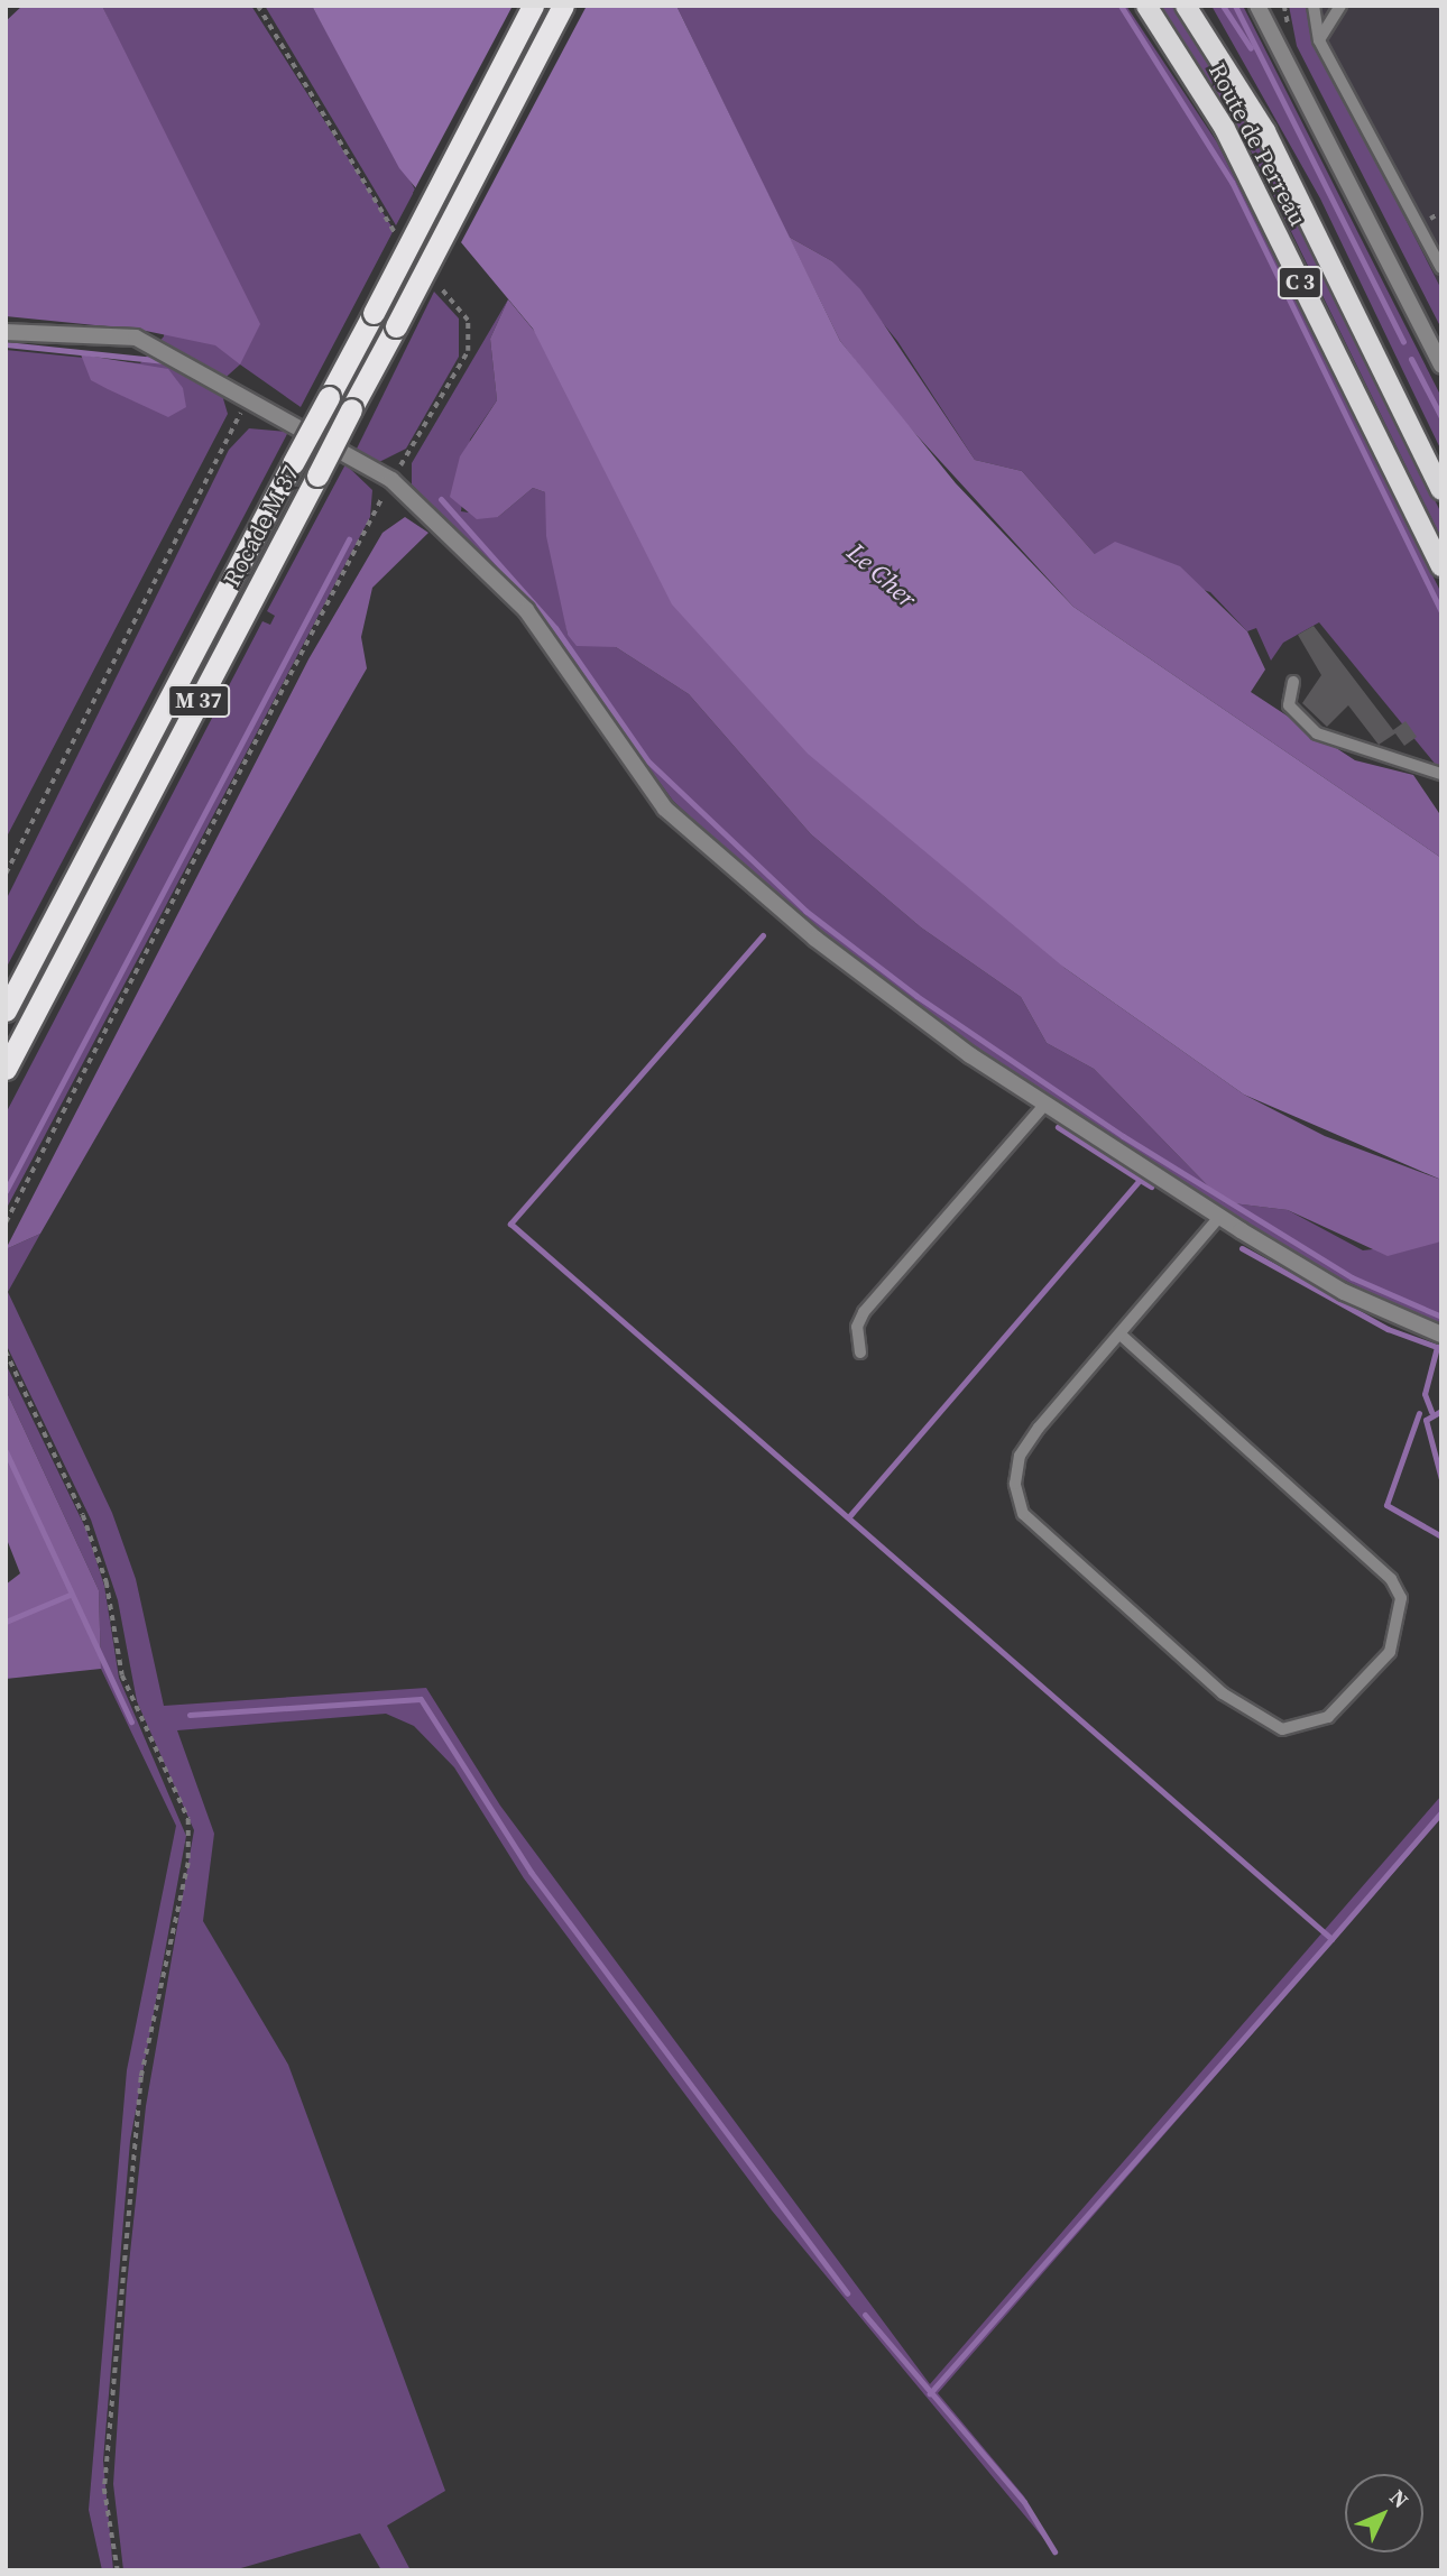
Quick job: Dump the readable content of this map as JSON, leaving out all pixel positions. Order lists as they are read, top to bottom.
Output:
{
  "streets": {
    "highway": ["Rocade M 37", "M 37"],
    "main road": ["Route de Perreau", "C 3"]
  },
  "water": ["Le Cher"],
  "north": "top right"
}
